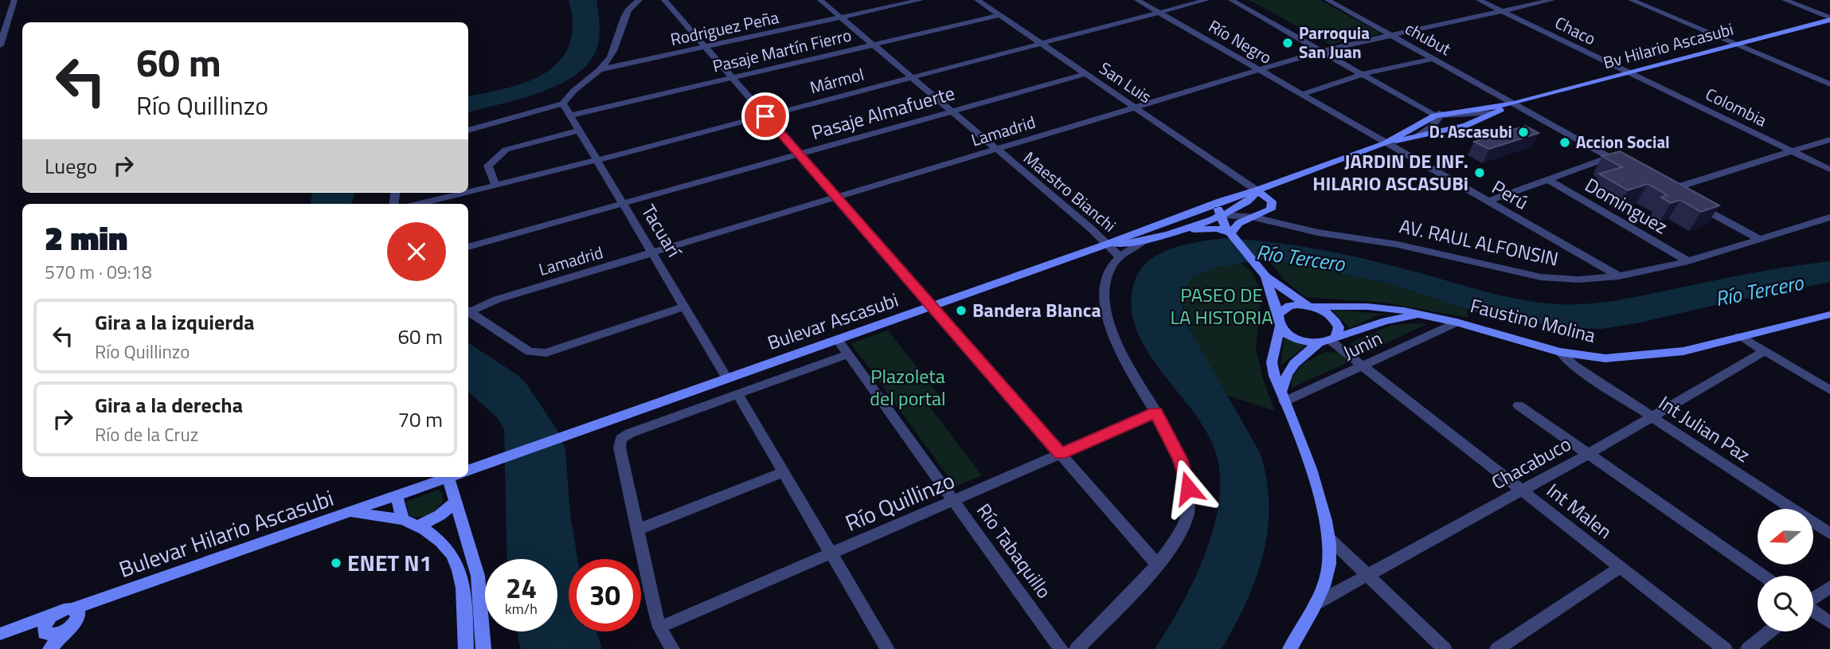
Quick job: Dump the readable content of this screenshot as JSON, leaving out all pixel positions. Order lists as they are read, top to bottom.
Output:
{
  "streets": {
    "main road": [
      "Bv Hilario Ascasubi",
      "Faustino Molina",
      "Bulevar Ascasubi",
      "Bulevar Hilario Ascasubi"
    ],
    "street": [
      "Rodriguez Peña",
      "Chaco",
      "chubut",
      "Río Negro",
      "Pasaje Martín Fierro",
      "Mármol",
      "San Luis",
      "Colombia",
      "Pasaje Almafuerte",
      "Lamadrid",
      "Maestro Bianchi",
      "Perú",
      "Dominguez",
      "Tacuarí",
      "AV. RAUL ALFONSIN",
      "Junin",
      "Int Julian Paz",
      "Chacabuco",
      "Río Quillinzo",
      "Int Malen",
      "Río Tabaquillo"
    ]
  },
  "crossings": [
    ["Rodriguez Peña", "Maestro Bianchi"],
    ["Chaco", "Bv Hilario Ascasubi"],
    ["Chaco", "Colombia"],
    ["Chaco", "Lamadrid"],
    ["chubut", "Bv Hilario Ascasubi"],
    ["chubut", "Lamadrid"],
    ["Río Negro", "Mármol"],
    ["Río Negro", "Lamadrid"],
    ["Río Negro", "Perú"],
    ["Bv Hilario Ascasubi", "Colombia"],
    ["Pasaje Martín Fierro", "San Luis"],
    ["Pasaje Martín Fierro", "Maestro Bianchi"],
    ["Pasaje Martín Fierro", "Tacuarí"],
    ["Mármol", "San Luis"],
    ["Mármol", "Maestro Bianchi"],
    ["Mármol", "Tacuarí"],
    ["San Luis", "Pasaje Almafuerte"],
    ["San Luis", "Lamadrid"],
    ["Pasaje Almafuerte", "Maestro Bianchi"],
    ["Pasaje Almafuerte", "Tacuarí"],
    ["Lamadrid", "Maestro Bianchi"],
    ["Lamadrid", "Tacuarí"],
    ["Maestro Bianchi", "Bulevar Ascasubi"],
    ["Perú", "AV. RAUL ALFONSIN"],
    ["Dominguez", "AV. RAUL ALFONSIN"],
    ["Tacuarí", "Bulevar Ascasubi"],
    ["Faustino Molina", "Junin"],
    ["Faustino Molina", "Int Julian Paz"],
    ["Faustino Molina", "Int Malen"],
    ["Bulevar Ascasubi", "Río Tabaquillo"],
    ["Junin", "Int Malen"],
    ["Int Julian Paz", "Chacabuco"],
    ["Chacabuco", "Int Malen"],
    ["Río Quillinzo", "Río Tabaquillo"]
  ],
  "water": ["Río Tercero"],
  "parks": ["PASEO DE LA HISTORIA", "Plazoleta del portal"],
  "places": [
    "Parroquia San Juan",
    "D. Ascasubi",
    "Accion Social",
    "JARDIN DE INF. HILARIO ASCASUBi",
    "Bandera Blanca",
    "ENET N1"
  ],
  "north": "left",
  "page": {
    "turn": ["60 m", "Río Quillinzo"],
    "then": "Luego",
    "heading": ["2 min", "570 m · 09:18"],
    "list": [
      {
        "name": "Gira a la izquierda",
        "note": "Río Quillinzo",
        "value": "60 m"
      },
      {
        "name": "Gira a la derecha",
        "note": "Río de la Cruz",
        "value": "70 m"
      }
    ],
    "speed": "24 km/h",
    "limit": "30"
  }
}
